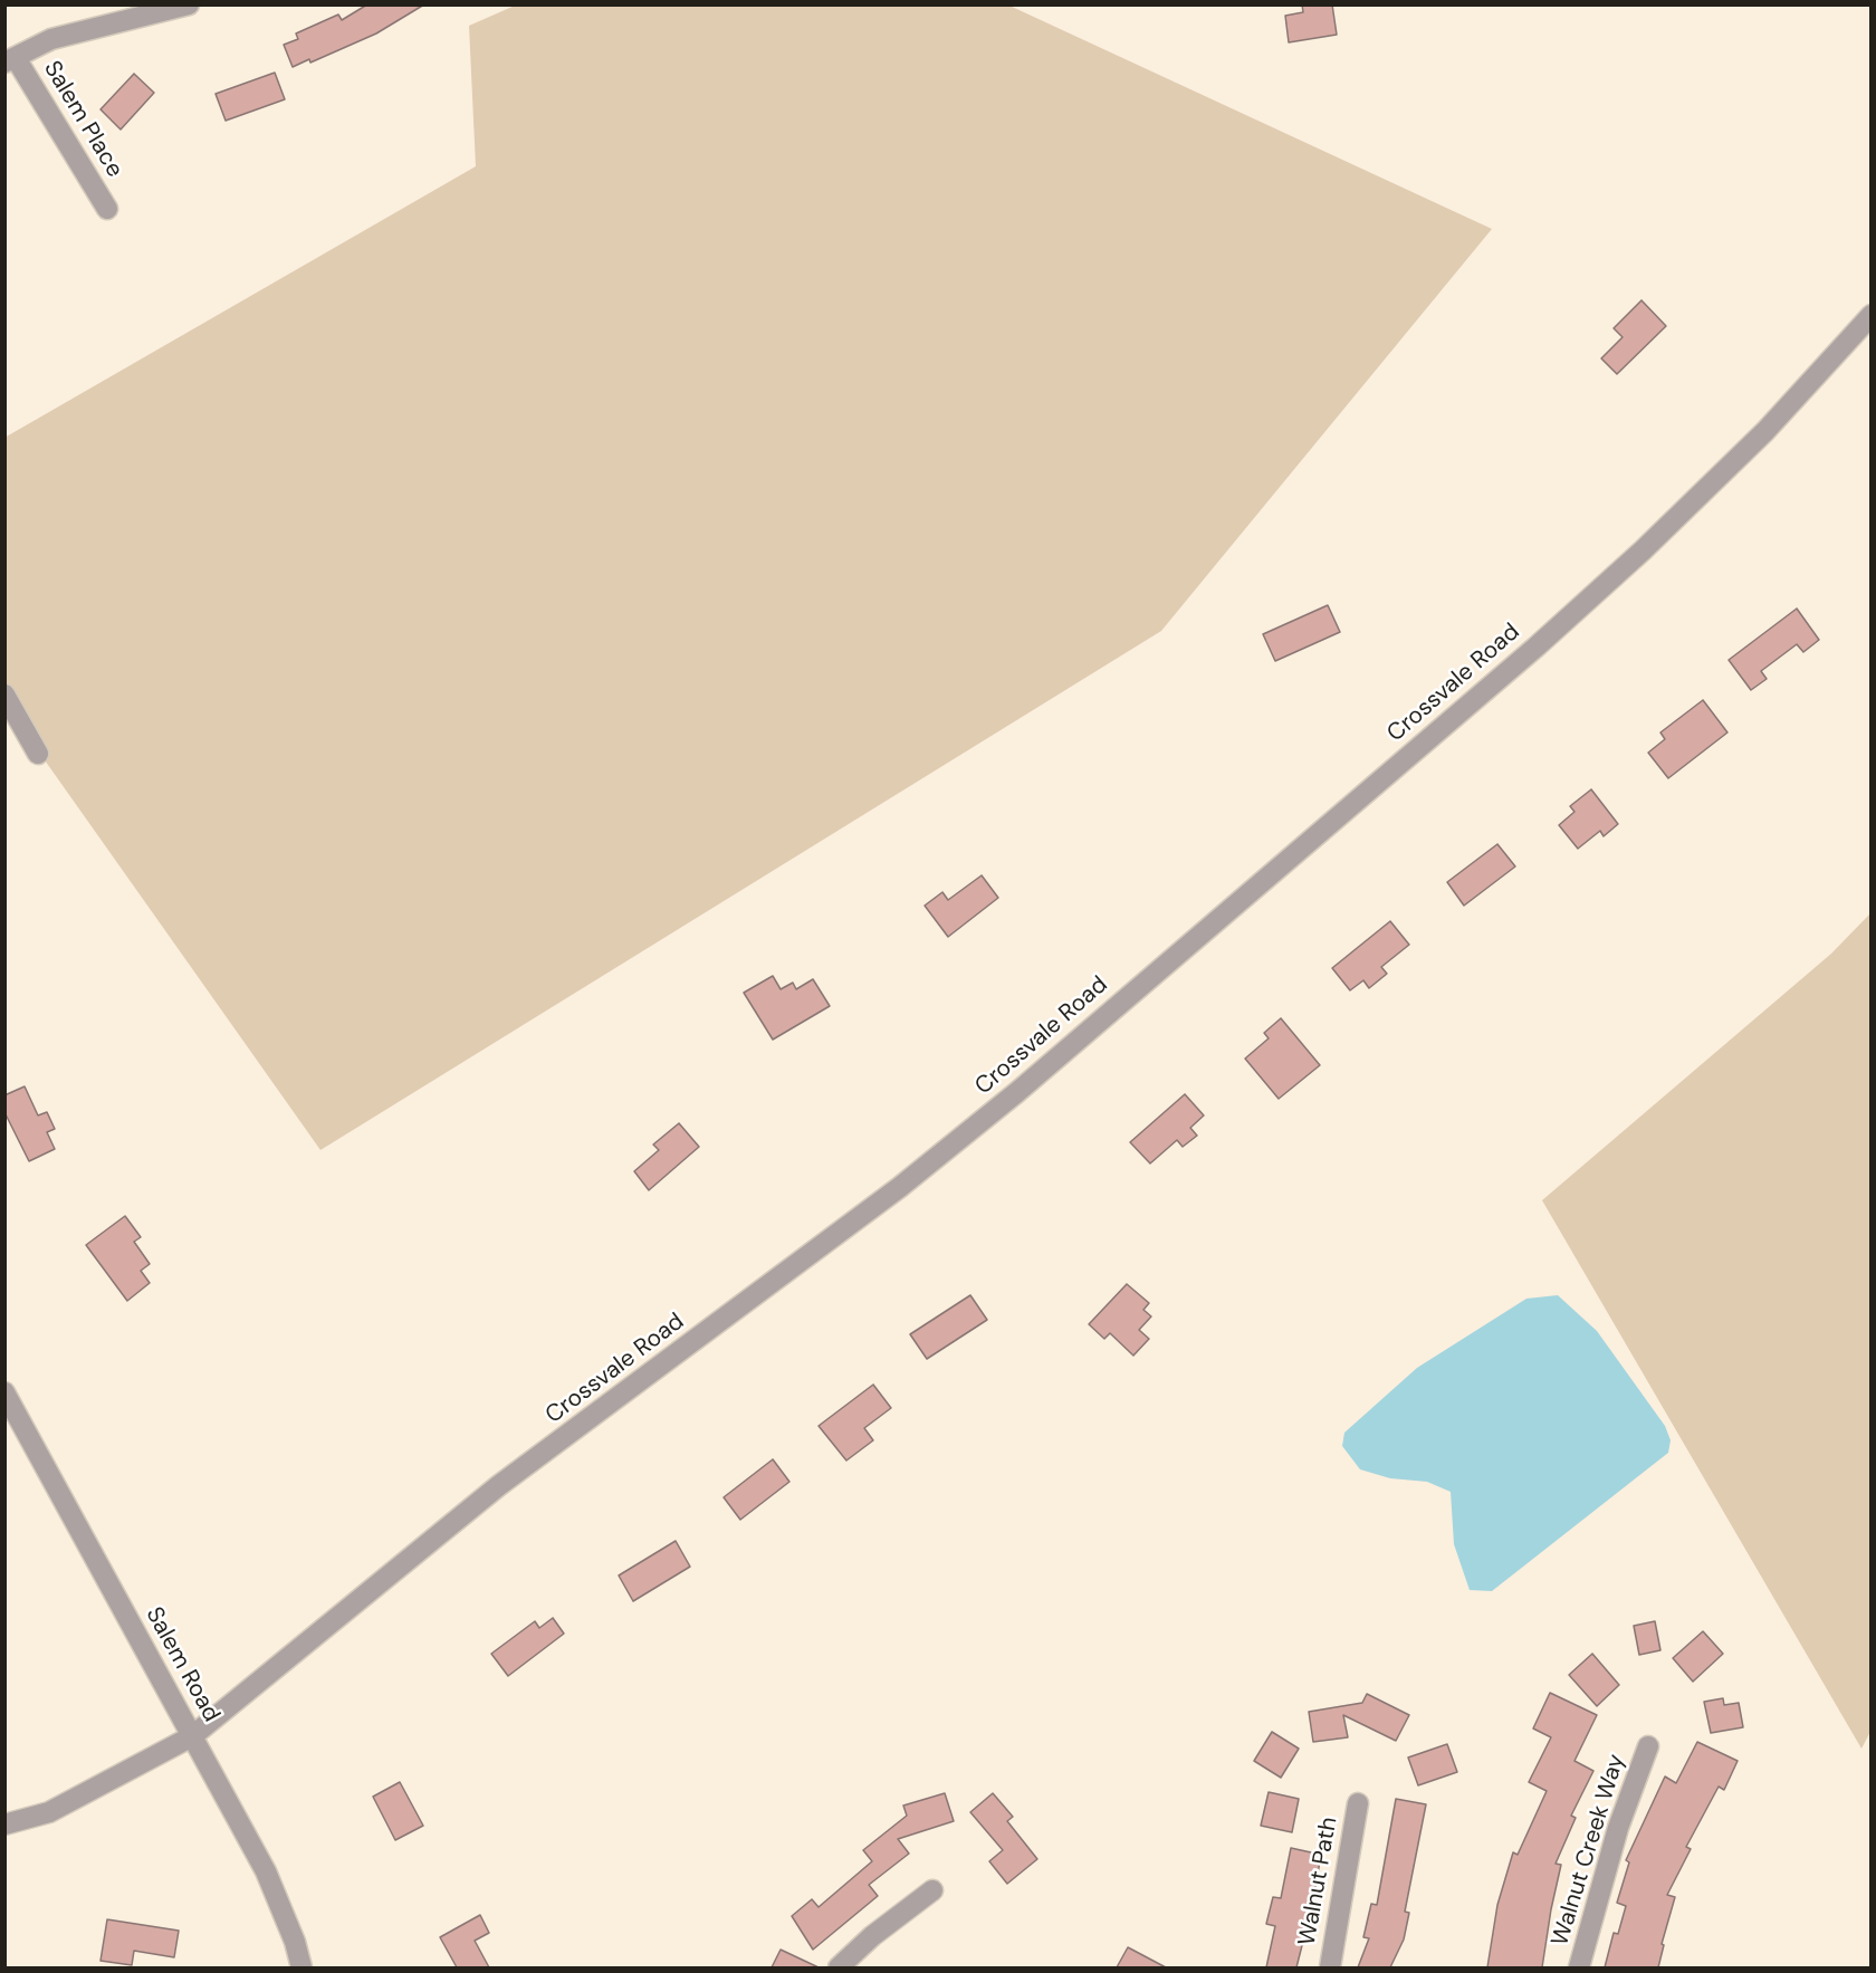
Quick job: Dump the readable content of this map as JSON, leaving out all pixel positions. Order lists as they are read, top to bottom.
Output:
{
  "streets": {
    "street": [
      "Salem Place",
      "Crossvale Road",
      "Salem Road",
      "Walnut Creek Way",
      "Walnut Path"
    ]
  },
  "crossings": [
    ["Crossvale Road", "Salem Road"]
  ]
}
